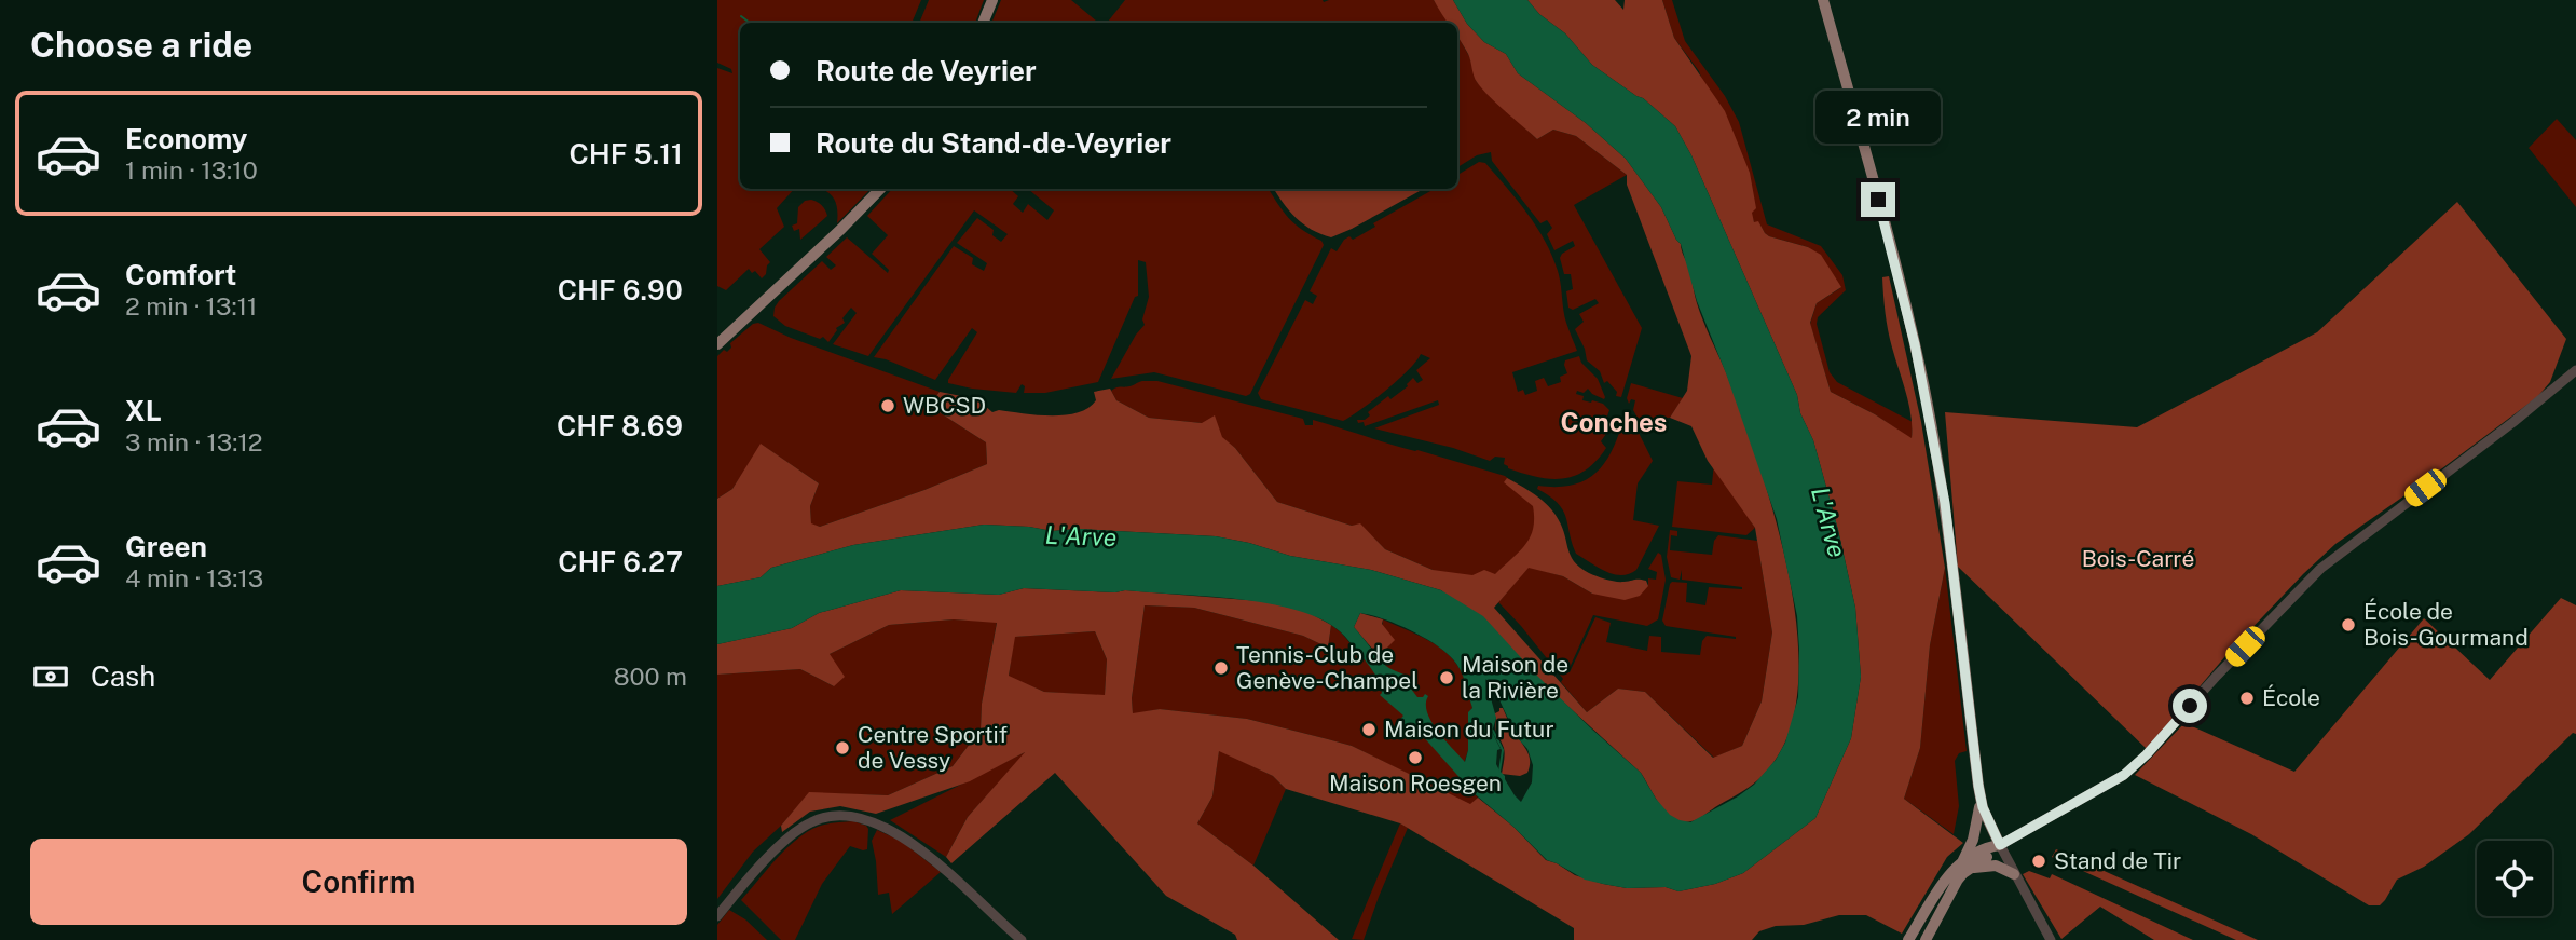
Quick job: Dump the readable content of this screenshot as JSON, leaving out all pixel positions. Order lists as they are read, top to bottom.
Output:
{
  "districts": ["Conches"],
  "water": ["L'Arve"],
  "parks": ["Bois-Carré"],
  "places": [
    "WBCSD",
    "École de Bois-Gourmand",
    "Tennis-Club de Genève-Champel",
    "Maison de la Rivière",
    "École",
    "Maison du Futur",
    "Centre Sportif de Vessy",
    "Maison Roesgen",
    "Stand de Tir"
  ],
  "page": {
    "heading": "Choose a ride",
    "banner": ["Route de Veyrier", "Route du Stand-de-Veyrier"],
    "list": [
      {
        "name": "Economy",
        "note": "1 min · 13:10",
        "value": "CHF 5.11"
      },
      {
        "name": "Comfort",
        "note": "2 min · 13:11",
        "value": "CHF 6.90"
      },
      {
        "name": "XL",
        "note": "3 min · 13:12",
        "value": "CHF 8.69"
      },
      {
        "name": "Green",
        "note": "4 min · 13:13",
        "value": "CHF 6.27"
      }
    ],
    "bubble": "2 min",
    "pay": ["Cash", "800 m"],
    "buttons": "Confirm"
  }
}
